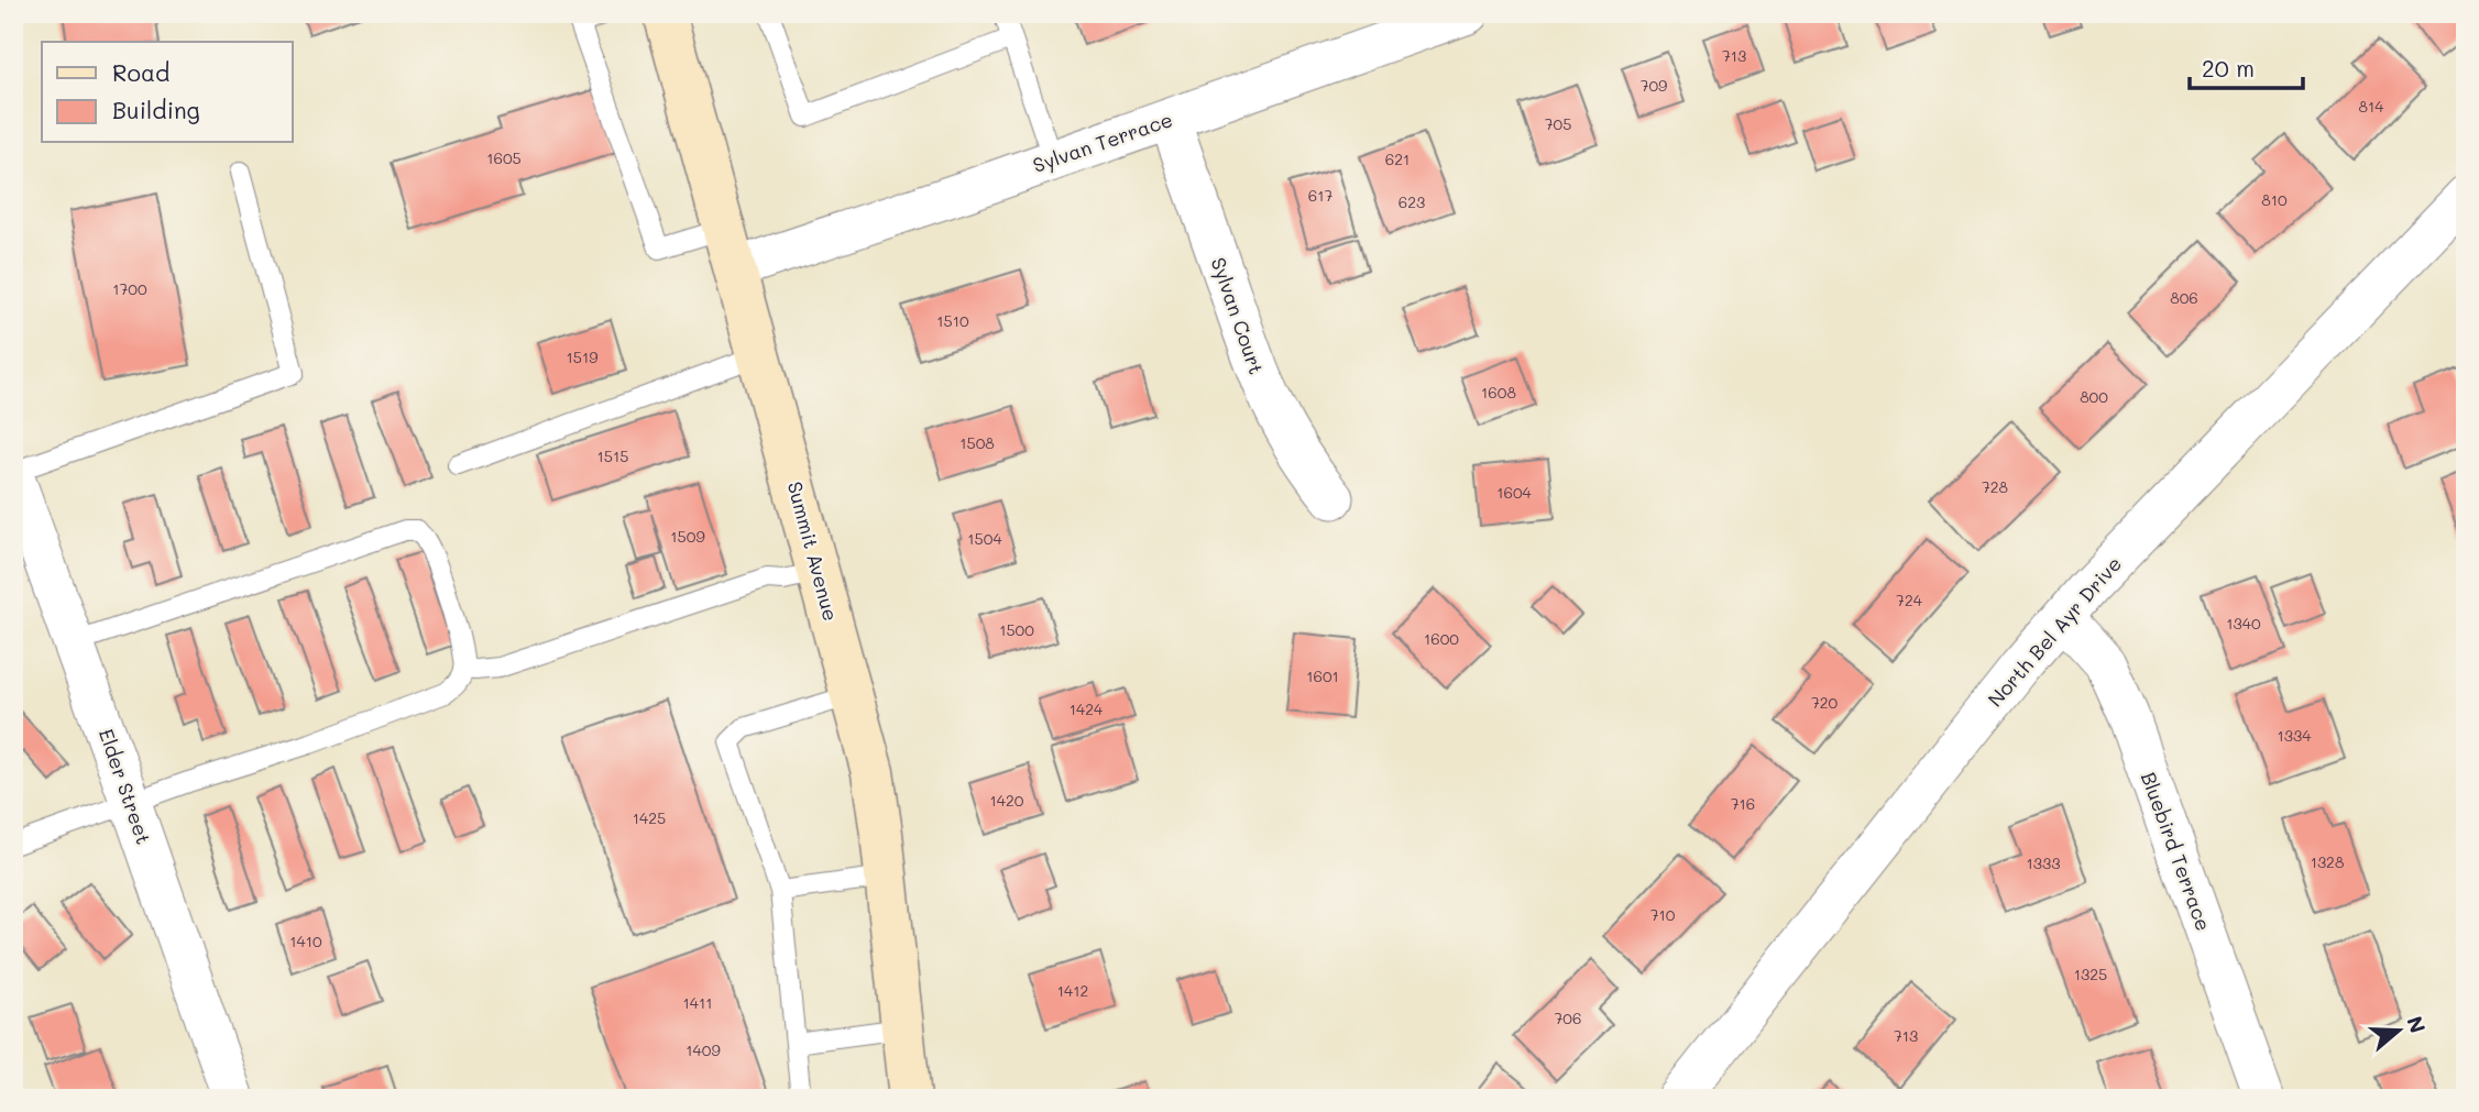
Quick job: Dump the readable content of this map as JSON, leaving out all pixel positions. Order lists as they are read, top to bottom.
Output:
{
  "streets": {
    "main road": ["Summit Avenue"],
    "street": [
      "Sylvan Terrace",
      "Sylvan Court",
      "North Bel Ayr Drive",
      "Elder Street",
      "Bluebird Terrace"
    ]
  },
  "crossings": [
    ["Sylvan Terrace", "Sylvan Court"],
    ["Sylvan Terrace", "Summit Avenue"],
    ["North Bel Ayr Drive", "Bluebird Terrace"]
  ],
  "house_numbers": [
    "713",
    "709",
    "814",
    "705",
    "1605",
    "621",
    "617",
    "810",
    "623",
    "1700",
    "806",
    "1510",
    "1519",
    "1608",
    "800",
    "1508",
    "1515",
    "728",
    "1604",
    "1509",
    "1504",
    "724",
    "1340",
    "1500",
    "1600",
    "1601",
    "720",
    "1424",
    "1334",
    "1420",
    "716",
    "1425",
    "1328",
    "1333",
    "710",
    "1410",
    "1325",
    "1412",
    "1411",
    "706",
    "713",
    "1409"
  ],
  "legend": ["Road", "Building"],
  "scale_bar": "20 m",
  "north": "right"
}
